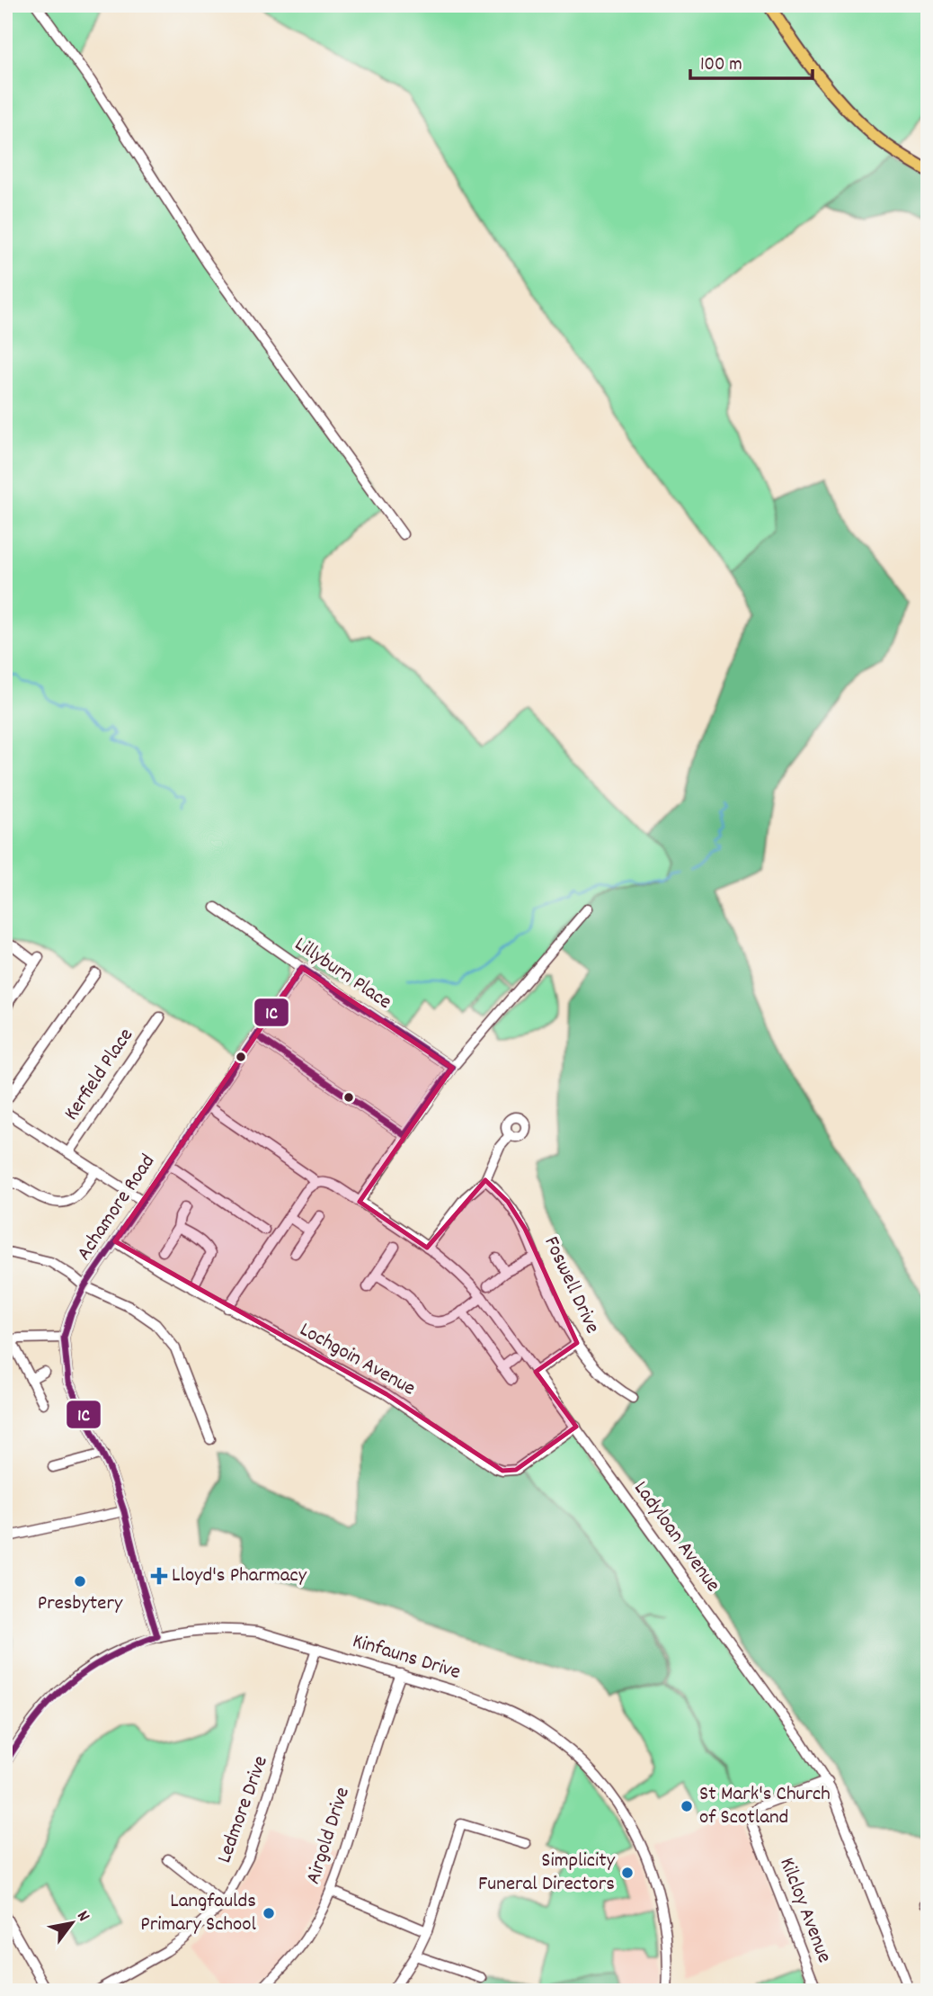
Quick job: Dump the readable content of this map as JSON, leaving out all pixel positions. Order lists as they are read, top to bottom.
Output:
{
  "streets": {
    "street": [
      "Lillyburn Place",
      "Kerfield Place",
      "Achamore Road",
      "Foswell Drive",
      "Lochgoin Avenue",
      "Ladyloan Avenue",
      "Kinfauns Drive",
      "Ledmore Drive",
      "Airgold Drive",
      "Kilcloy Avenue"
    ]
  },
  "crossings": [
    ["Lillyburn Place", "Achamore Road"],
    ["Achamore Road", "Lochgoin Avenue"],
    ["Achamore Road", "Ladyloan Avenue"],
    ["Achamore Road", "Kinfauns Drive"],
    ["Lochgoin Avenue", "Ladyloan Avenue"],
    ["Ladyloan Avenue", "Kilcloy Avenue"],
    ["Kinfauns Drive", "Ledmore Drive"],
    ["Kinfauns Drive", "Airgold Drive"]
  ],
  "places": {
    "health": ["Lloyd's Pharmacy"],
    "other": [
      "Presbytery",
      "St Mark's Church of Scotland",
      "Simplicity Funeral Directors",
      "Langfaulds Primary School"
    ]
  },
  "lines": ["transit line 1C"],
  "scale_bar": "100 m",
  "north": "top right"
}
